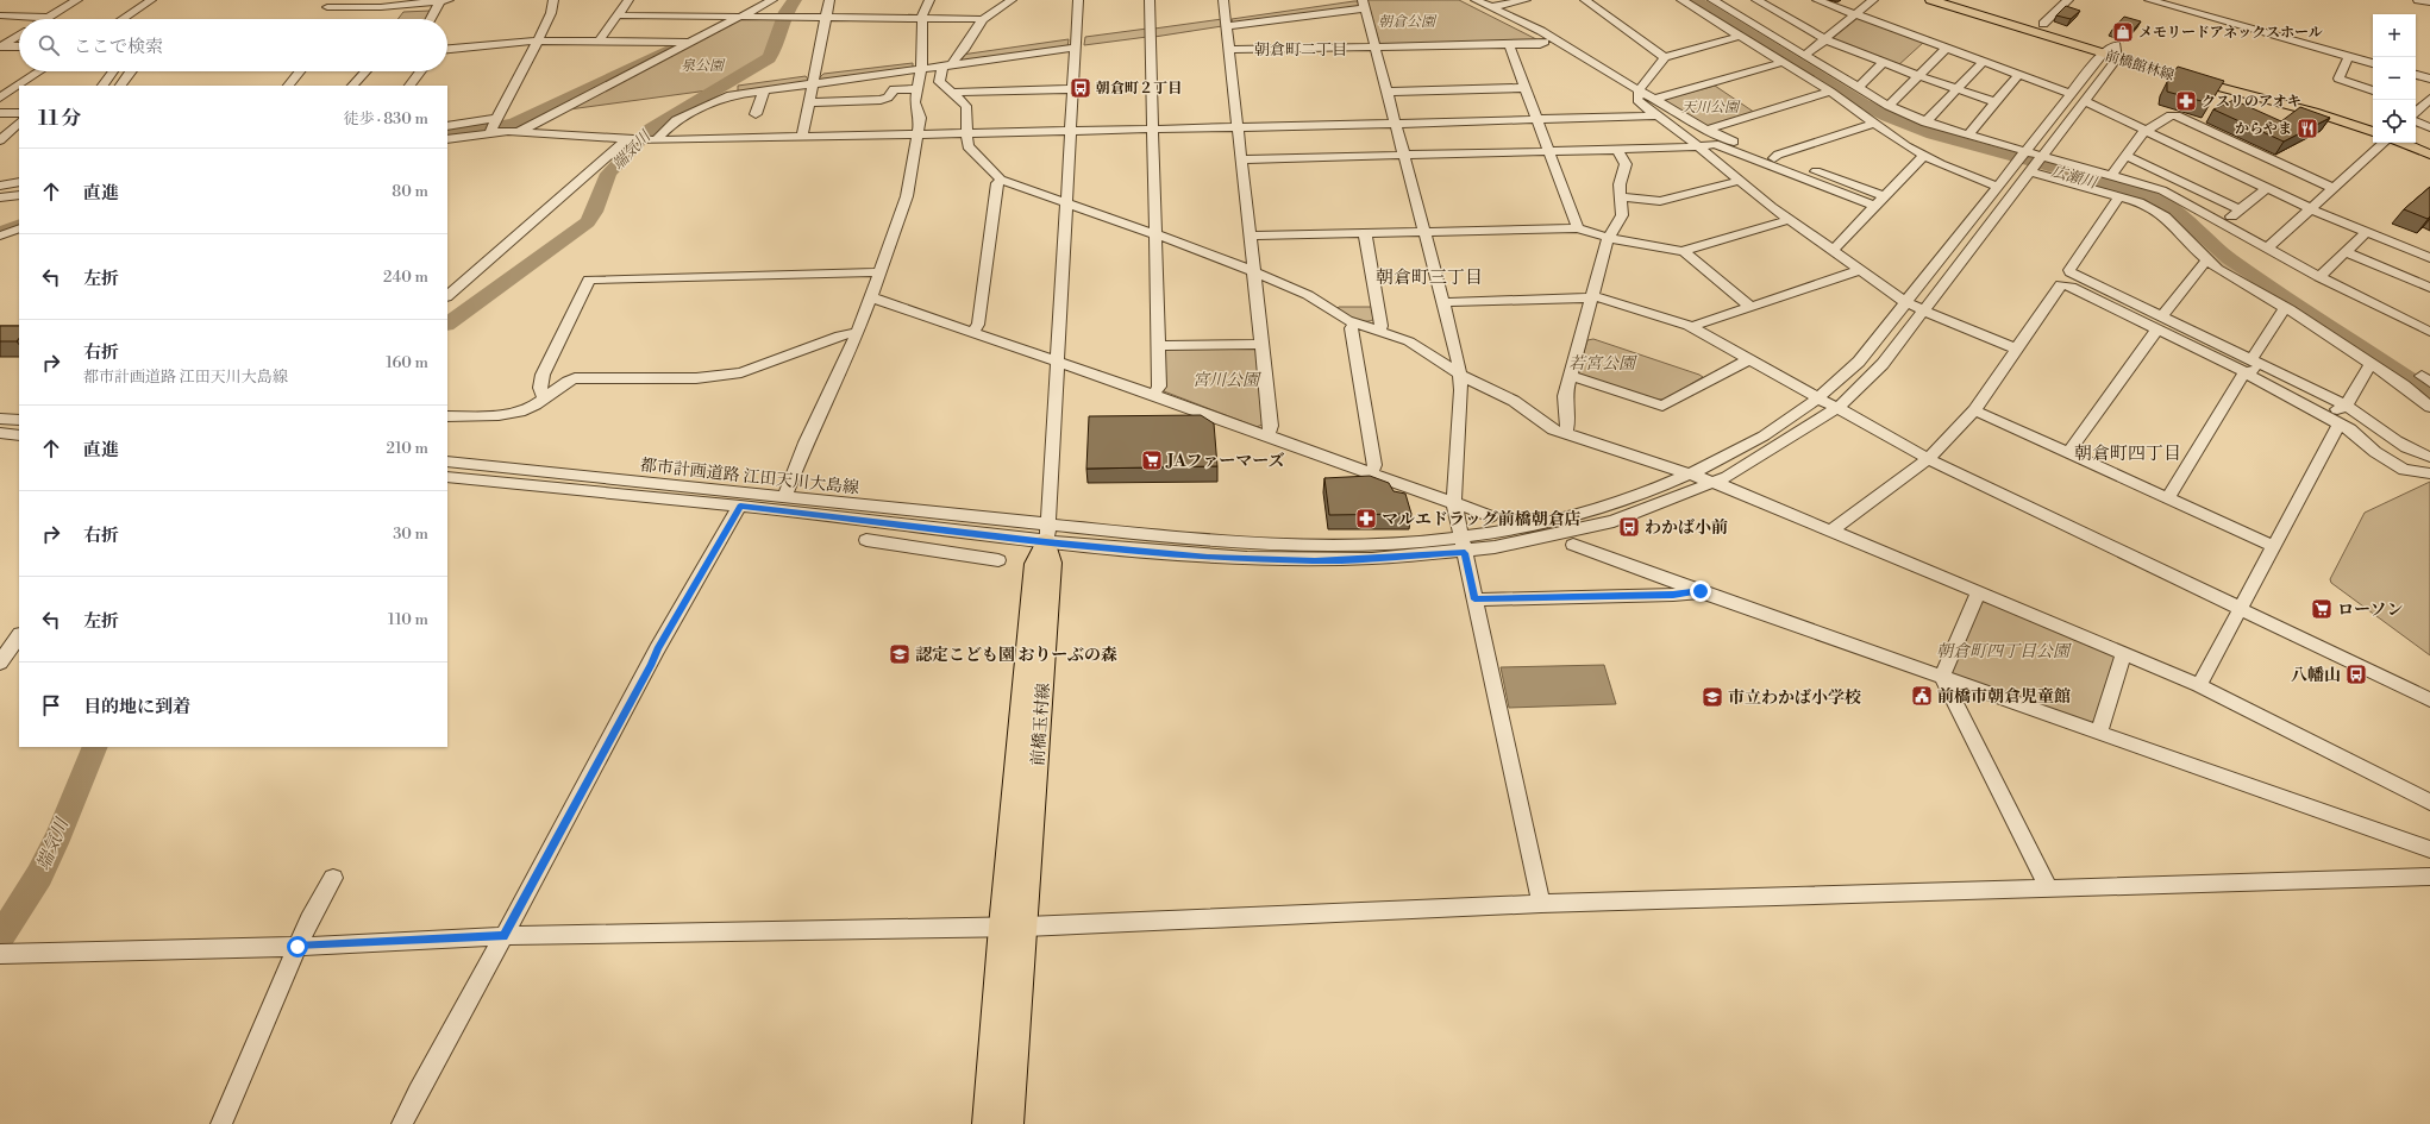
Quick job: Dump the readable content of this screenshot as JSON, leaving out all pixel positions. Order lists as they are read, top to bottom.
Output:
{
  "streets": {
    "main road": ["前橋館林線", "前橋玉村線"],
    "street": ["都市計画道路 江田天川大島線"]
  },
  "crossings": [
    ["都市計画道路 江田天川大島線", "前橋玉村線"]
  ],
  "districts": ["朝倉町二丁目", "朝倉町三丁目", "朝倉町四丁目"],
  "water": ["端気川", "広瀬川"],
  "parks": [
    "朝倉公園",
    "泉公園",
    "天川公園",
    "若宮公園",
    "宮川公園",
    "朝倉町四丁目公園"
  ],
  "places": {
    "shop": ["メモリードアネックスホール"],
    "bus stop": ["朝倉町２丁目", "わかば小前", "八幡山"],
    "pharmacy": ["クスリのアオキ", "マルエドラッグ前橋朝倉店"],
    "restaurant": ["からやま"],
    "supermarket": ["JAファーマーズ", "ローソン"],
    "school or university": ["認定こども園 おりーぶの森", "市立わかば小学校"],
    "public building": ["前橋市朝倉児童館"]
  },
  "page": {
    "map_buttons": ["+", "−"],
    "search": "ここで検索",
    "heading": ["11 分", "徒歩 · 830 m"],
    "list": [
      ["直進", "80 m"],
      ["左折", "240 m"],
      ["右折", "都市計画道路 江田天川大島線", "160 m"],
      ["直進", "210 m"],
      ["右折", "30 m"],
      ["左折", "110 m"],
      "目的地に到着"
    ]
  }
}
